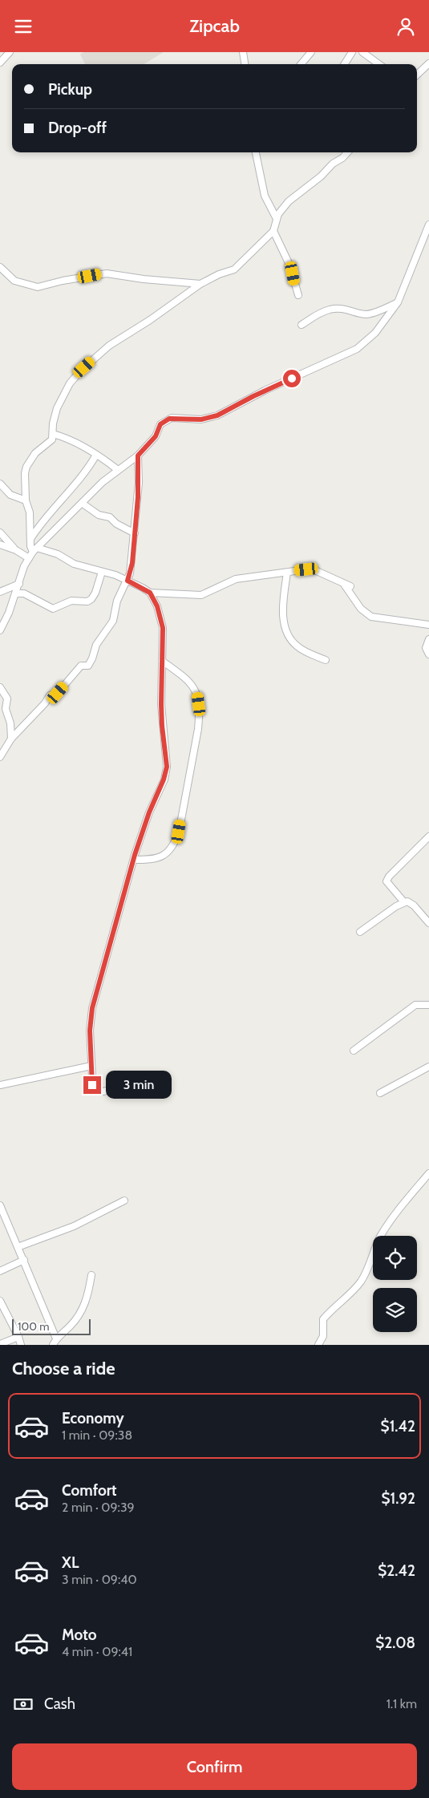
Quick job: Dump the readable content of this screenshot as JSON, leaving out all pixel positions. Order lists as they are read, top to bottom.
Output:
{
  "scale_bar": "100 m",
  "page": {
    "header": "Zipcab",
    "banner": ["Pickup", "Drop-off"],
    "bubble": "3 min",
    "scale": "100 m",
    "heading": "Choose a ride",
    "list": [
      {
        "name": "Economy",
        "note": "1 min · 09:38",
        "value": "$1.42"
      },
      {
        "name": "Comfort",
        "note": "2 min · 09:39",
        "value": "$1.92"
      },
      {
        "name": "XL",
        "note": "3 min · 09:40",
        "value": "$2.42"
      },
      {
        "name": "Moto",
        "note": "4 min · 09:41",
        "value": "$2.08"
      }
    ],
    "pay": ["Cash", "1.1 km"],
    "buttons": "Confirm"
  }
}
